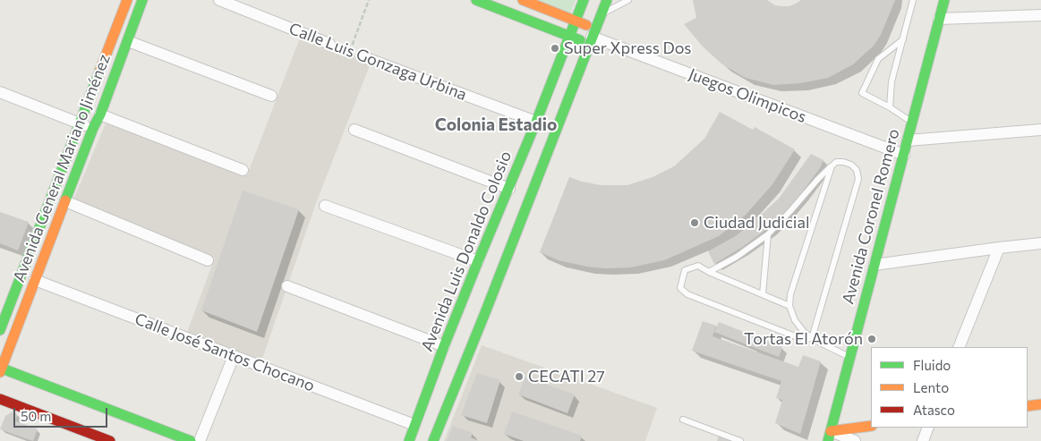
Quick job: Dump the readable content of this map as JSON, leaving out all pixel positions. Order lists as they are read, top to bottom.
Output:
{
  "streets": {
    "main road": ["Avenida General Mariano Jiménez", "Avenida Coronel Romero", "Avenida Luis Donaldo Colosio"],
    "street": ["Calle Luis Gonzaga Urbina", "Juegos Olimpicos", "Calle José Santos Chocano"]
  },
  "crossings": [
    ["Calle Luis Gonzaga Urbina", "Avenida Luis Donaldo Colosio"],
    ["Juegos Olimpicos", "Avenida Coronel Romero"],
    ["Juegos Olimpicos", "Avenida Luis Donaldo Colosio"],
    ["Avenida General Mariano Jiménez", "Calle José Santos Chocano"],
    ["Avenida Luis Donaldo Colosio", "Calle José Santos Chocano"]
  ],
  "districts": ["Colonia Estadio"],
  "places": [
    "Super Xpress Dos",
    "Ciudad Judicial",
    "Tortas El Atorón",
    "CECATI 27"
  ],
  "legend": ["Fluido", "Lento", "Atasco"],
  "scale_bar": "50 m"
}
